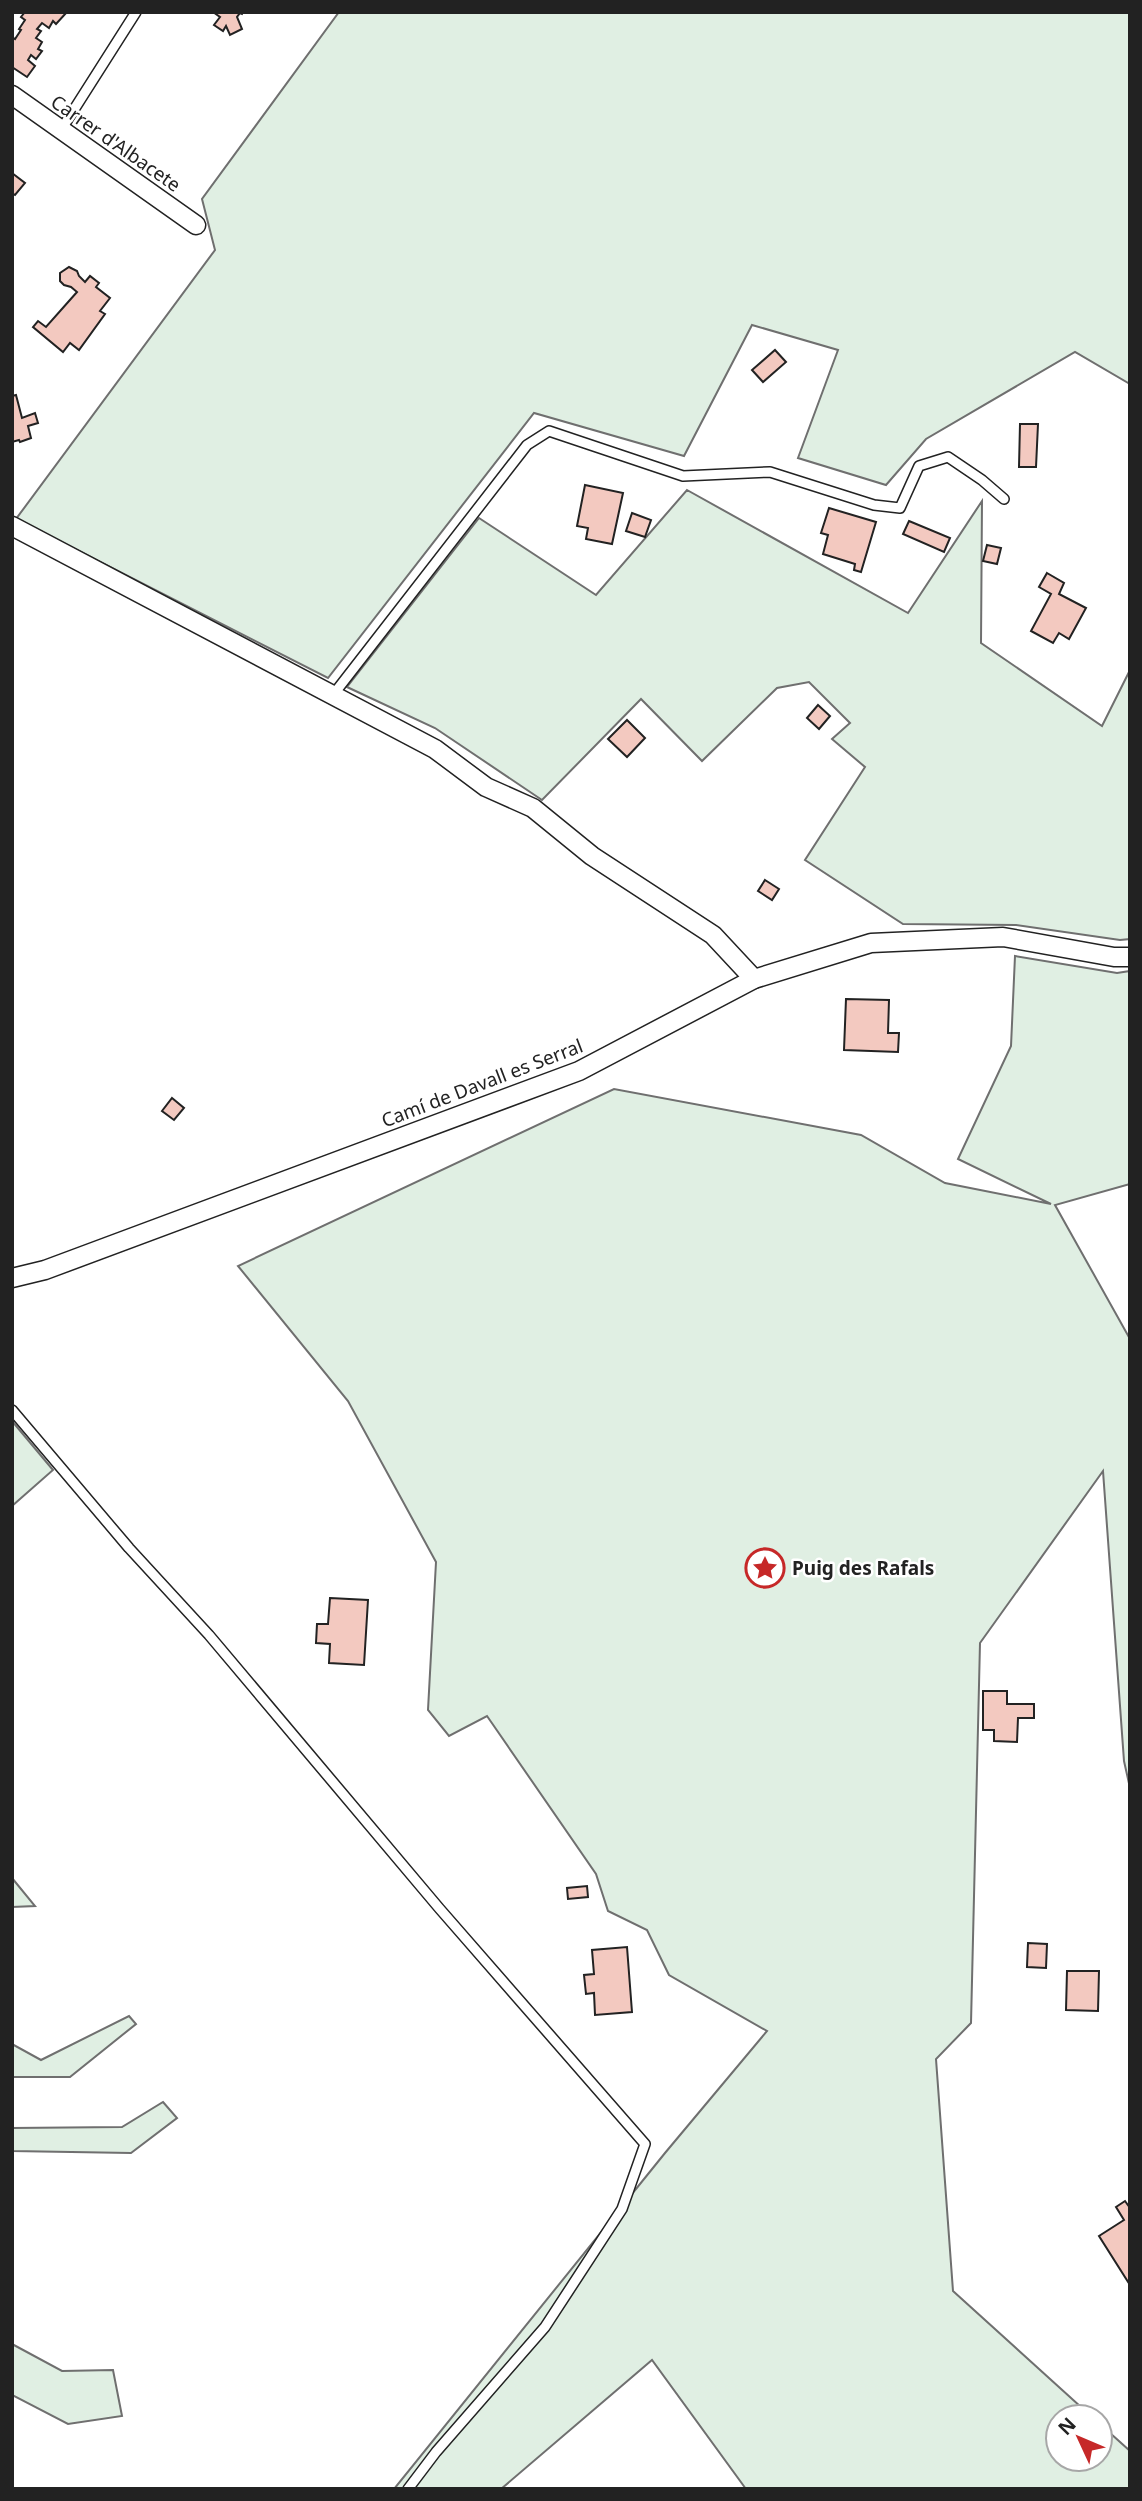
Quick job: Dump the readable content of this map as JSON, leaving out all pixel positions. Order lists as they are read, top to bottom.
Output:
{
  "streets": {
    "street": ["Carrer d'Albacete", "Camí de Davall es Serral"]
  },
  "places": {
    "place": ["Puig des Rafals"]
  },
  "north": "top left"
}
